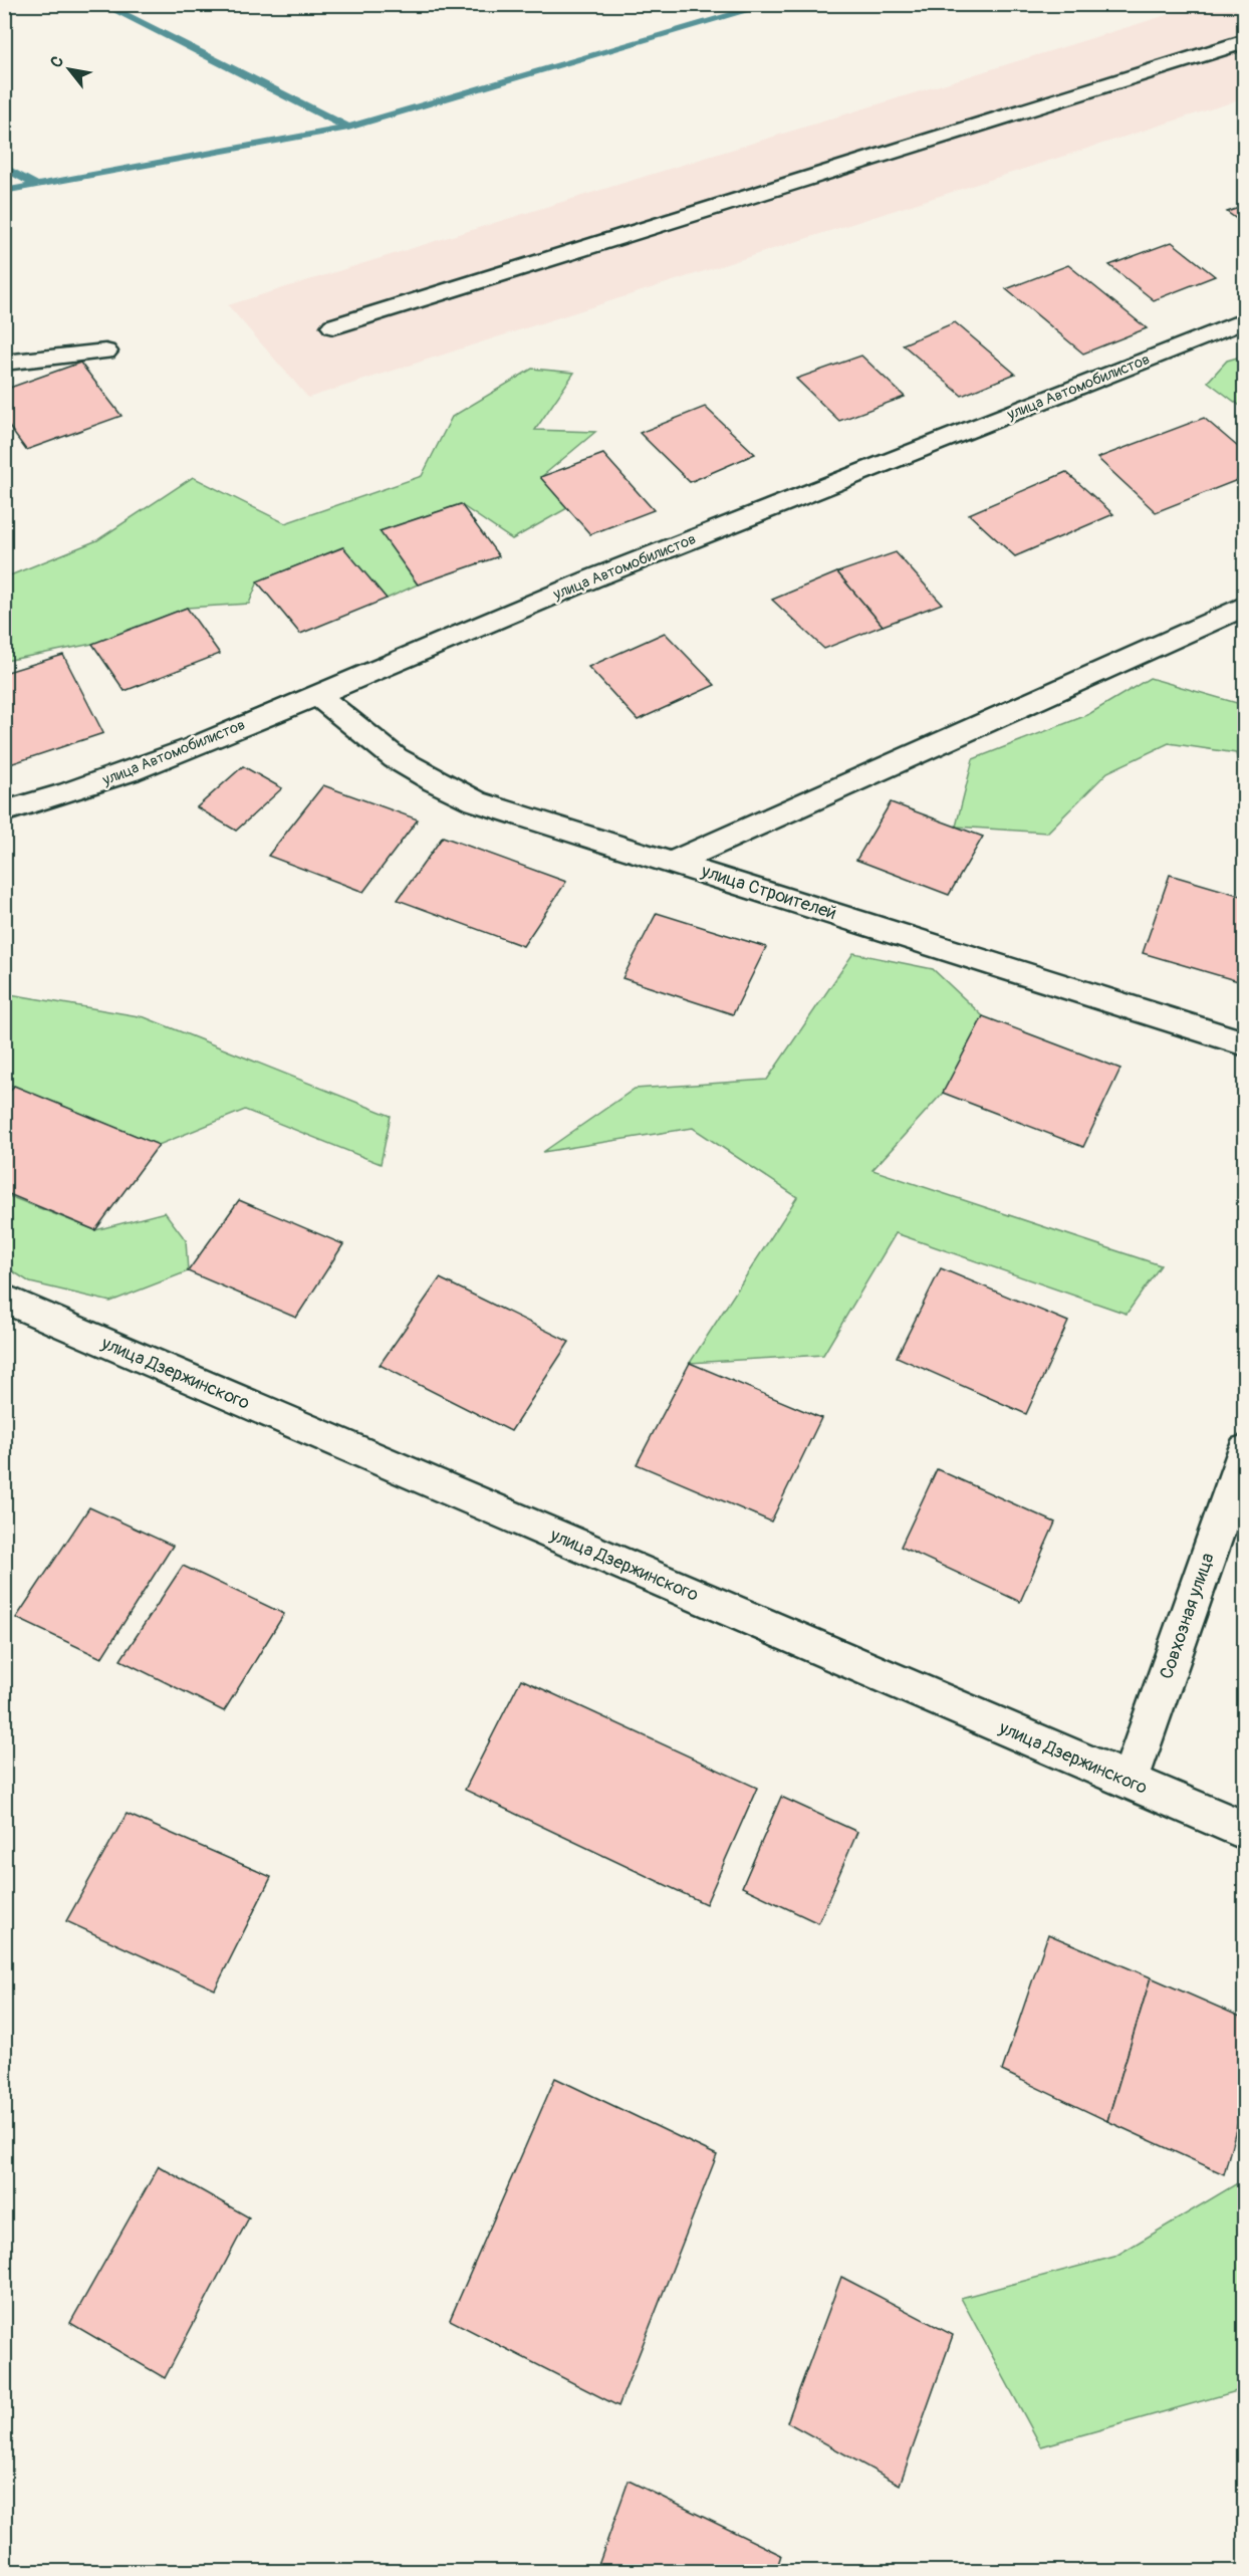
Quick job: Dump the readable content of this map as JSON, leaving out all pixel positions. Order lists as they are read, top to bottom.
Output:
{
  "streets": {
    "street": [
      "улица Автомобилистов",
      "улица Строителей",
      "улица Дзержинского",
      "Совхозная улица"
    ]
  },
  "crossings": [
    ["улица Автомобилистов", "улица Строителей"],
    ["улица Дзержинского", "Совхозная улица"]
  ],
  "north": "top left"
}
